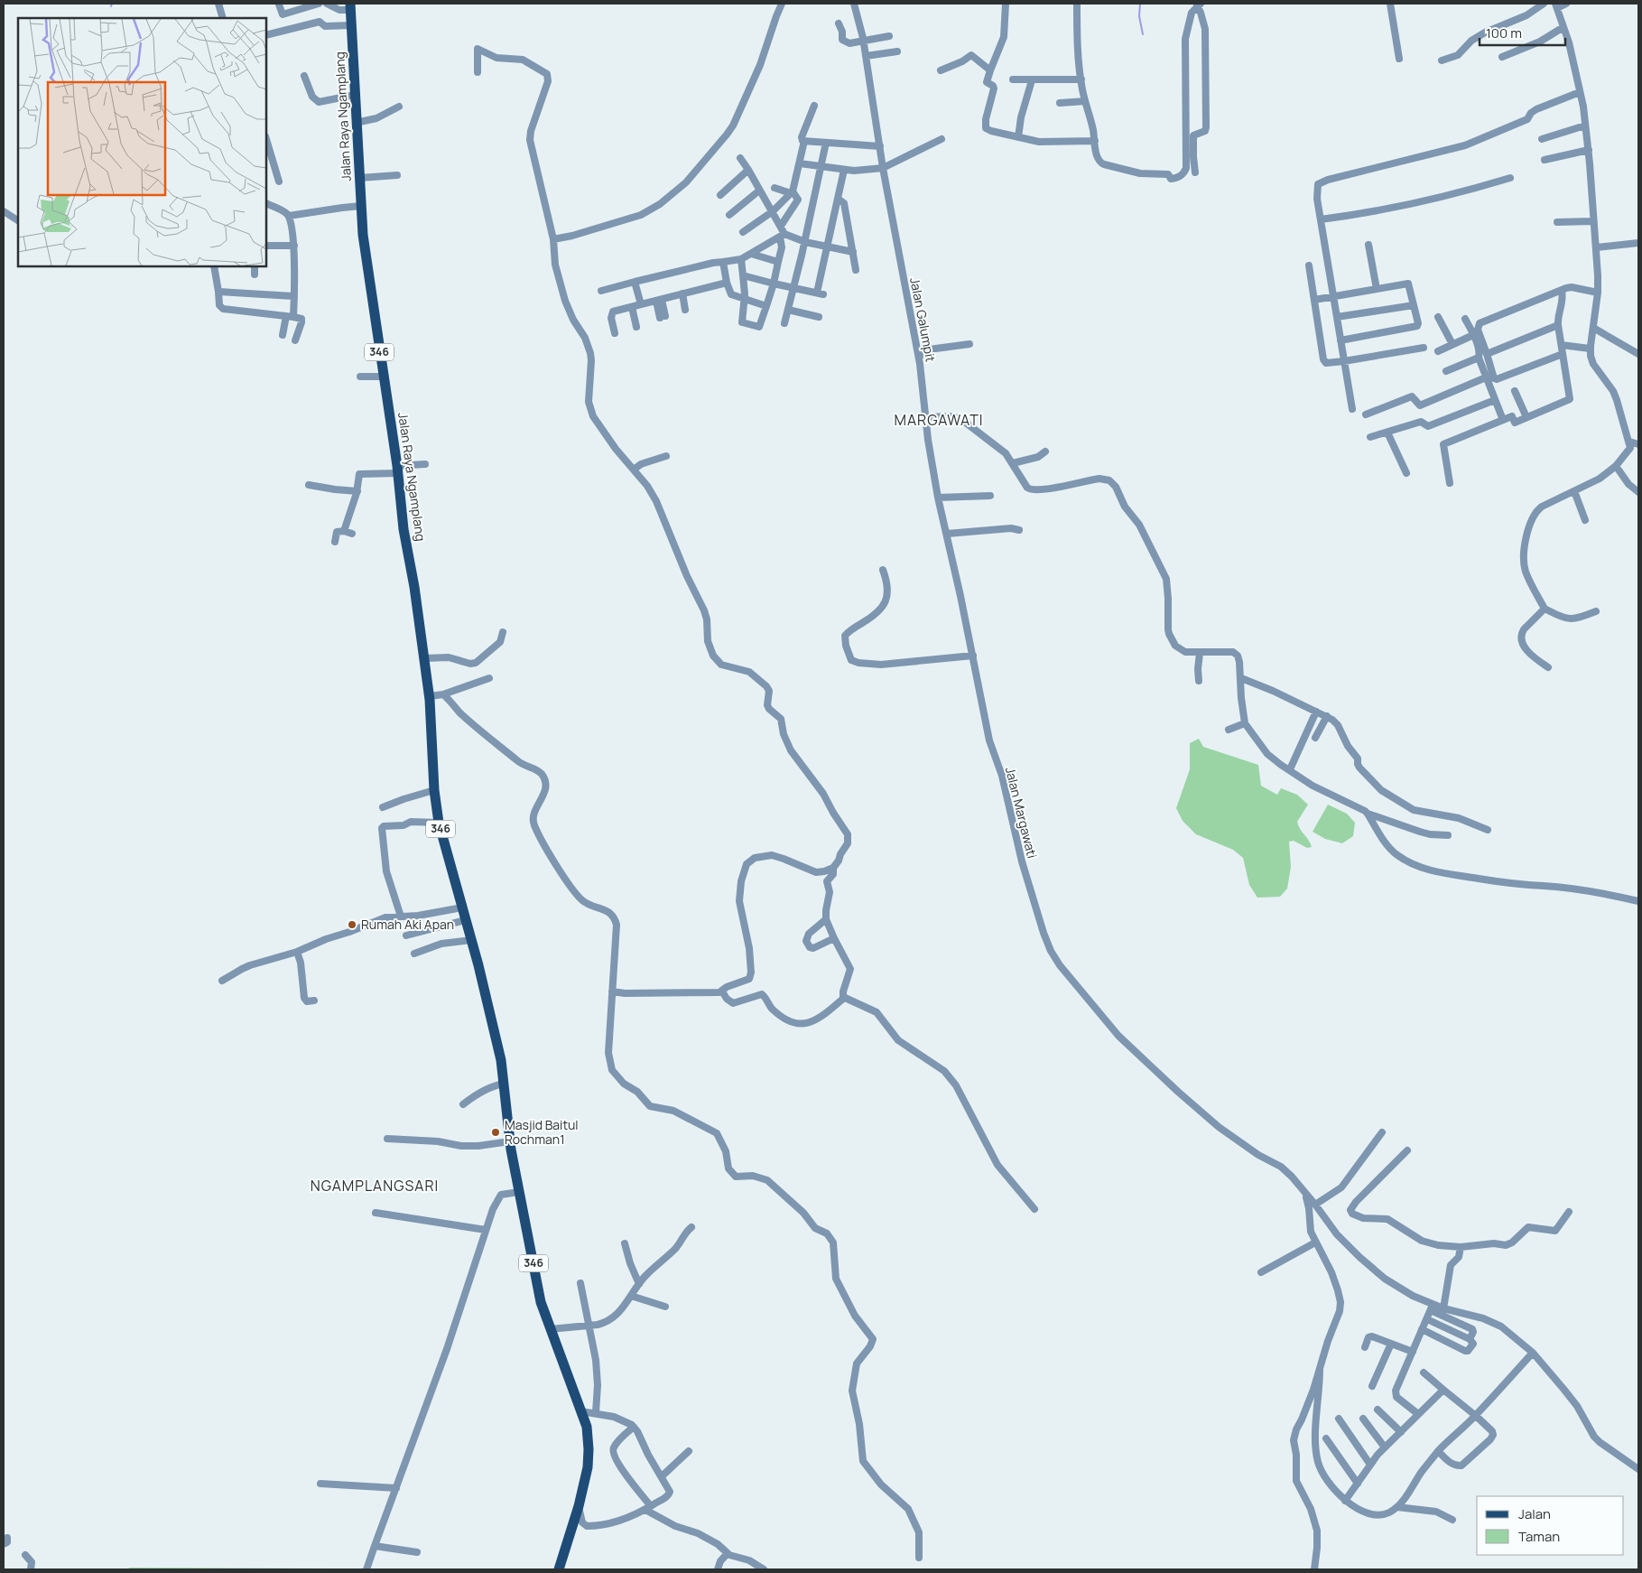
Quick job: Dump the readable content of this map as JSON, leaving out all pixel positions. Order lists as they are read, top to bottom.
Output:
{
  "streets": {
    "main road": ["Jalan Raya Ngamplang", "346"],
    "street": ["Jalan Galumpit", "Jalan Margawati"]
  },
  "crossings": [
    ["Jalan Raya Ngamplang", "346"],
    ["Jalan Galumpit", "Jalan Margawati"]
  ],
  "districts": ["MARGAWATI", "NGAMPLANGSARI"],
  "places": ["Rumah Aki Apan", "Masjid Baitul Rochman1"],
  "legend": ["Jalan", "Taman"],
  "scale_bar": "100 m"
}
